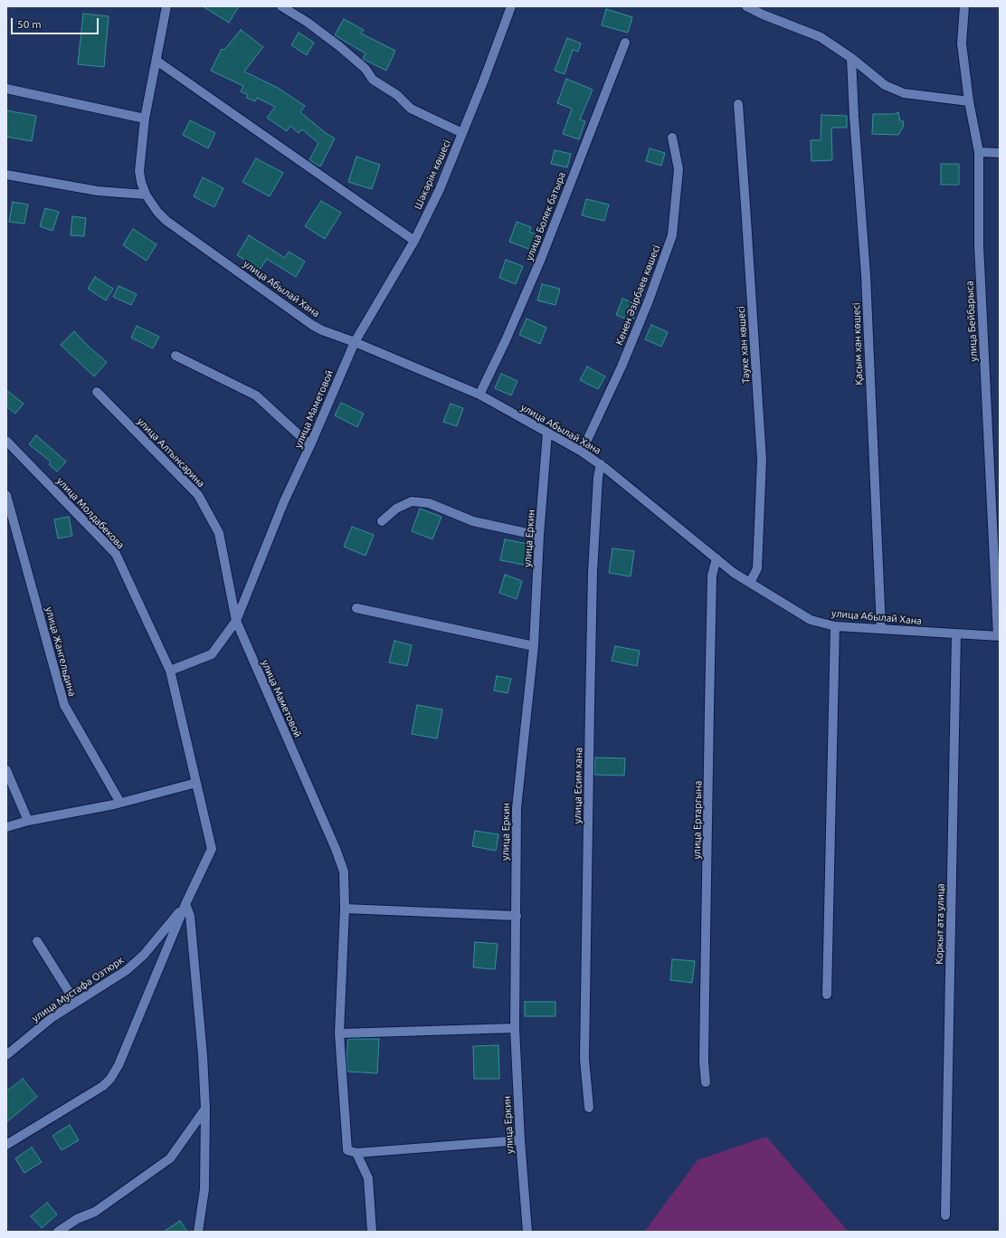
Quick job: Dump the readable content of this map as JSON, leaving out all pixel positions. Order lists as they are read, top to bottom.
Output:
{
  "streets": {
    "street": [
      "Шәкәрім көшесі",
      "улица Болек батыра",
      "улица Абылай Хана",
      "Кенен Әзірбаев көшесі",
      "улица Бейбарыса",
      "Қасым хан көшесі",
      "Тәуке хан көшесі",
      "улица Маметовой",
      "улица Алтынсарина",
      "улица Молдабекова",
      "улица Еркин",
      "улица Жангельдина",
      "улица Есим хана",
      "улица Ертаргына",
      "Коркыт ата улица",
      "улица Мустафа Озтюрк"
    ]
  },
  "crossings": [
    ["Шәкәрім көшесі", "улица Абылай Хана"],
    ["Шәкәрім көшесі", "улица Маметовой"],
    ["улица Болек батыра", "улица Абылай Хана"],
    ["улица Абылай Хана", "Кенен Әзірбаев көшесі"],
    ["улица Абылай Хана", "улица Бейбарыса"],
    ["улица Абылай Хана", "Қасым хан көшесі"],
    ["улица Абылай Хана", "Тәуке хан көшесі"],
    ["улица Абылай Хана", "улица Маметовой"],
    ["улица Абылай Хана", "улица Еркин"],
    ["улица Абылай Хана", "улица Есим хана"],
    ["улица Абылай Хана", "улица Ертаргына"],
    ["улица Абылай Хана", "Коркыт ата улица"],
    ["улица Маметовой", "улица Алтынсарина"],
    ["улица Молдабекова", "улица Мустафа Озтюрк"]
  ],
  "scale_bar": "50 m"
}
